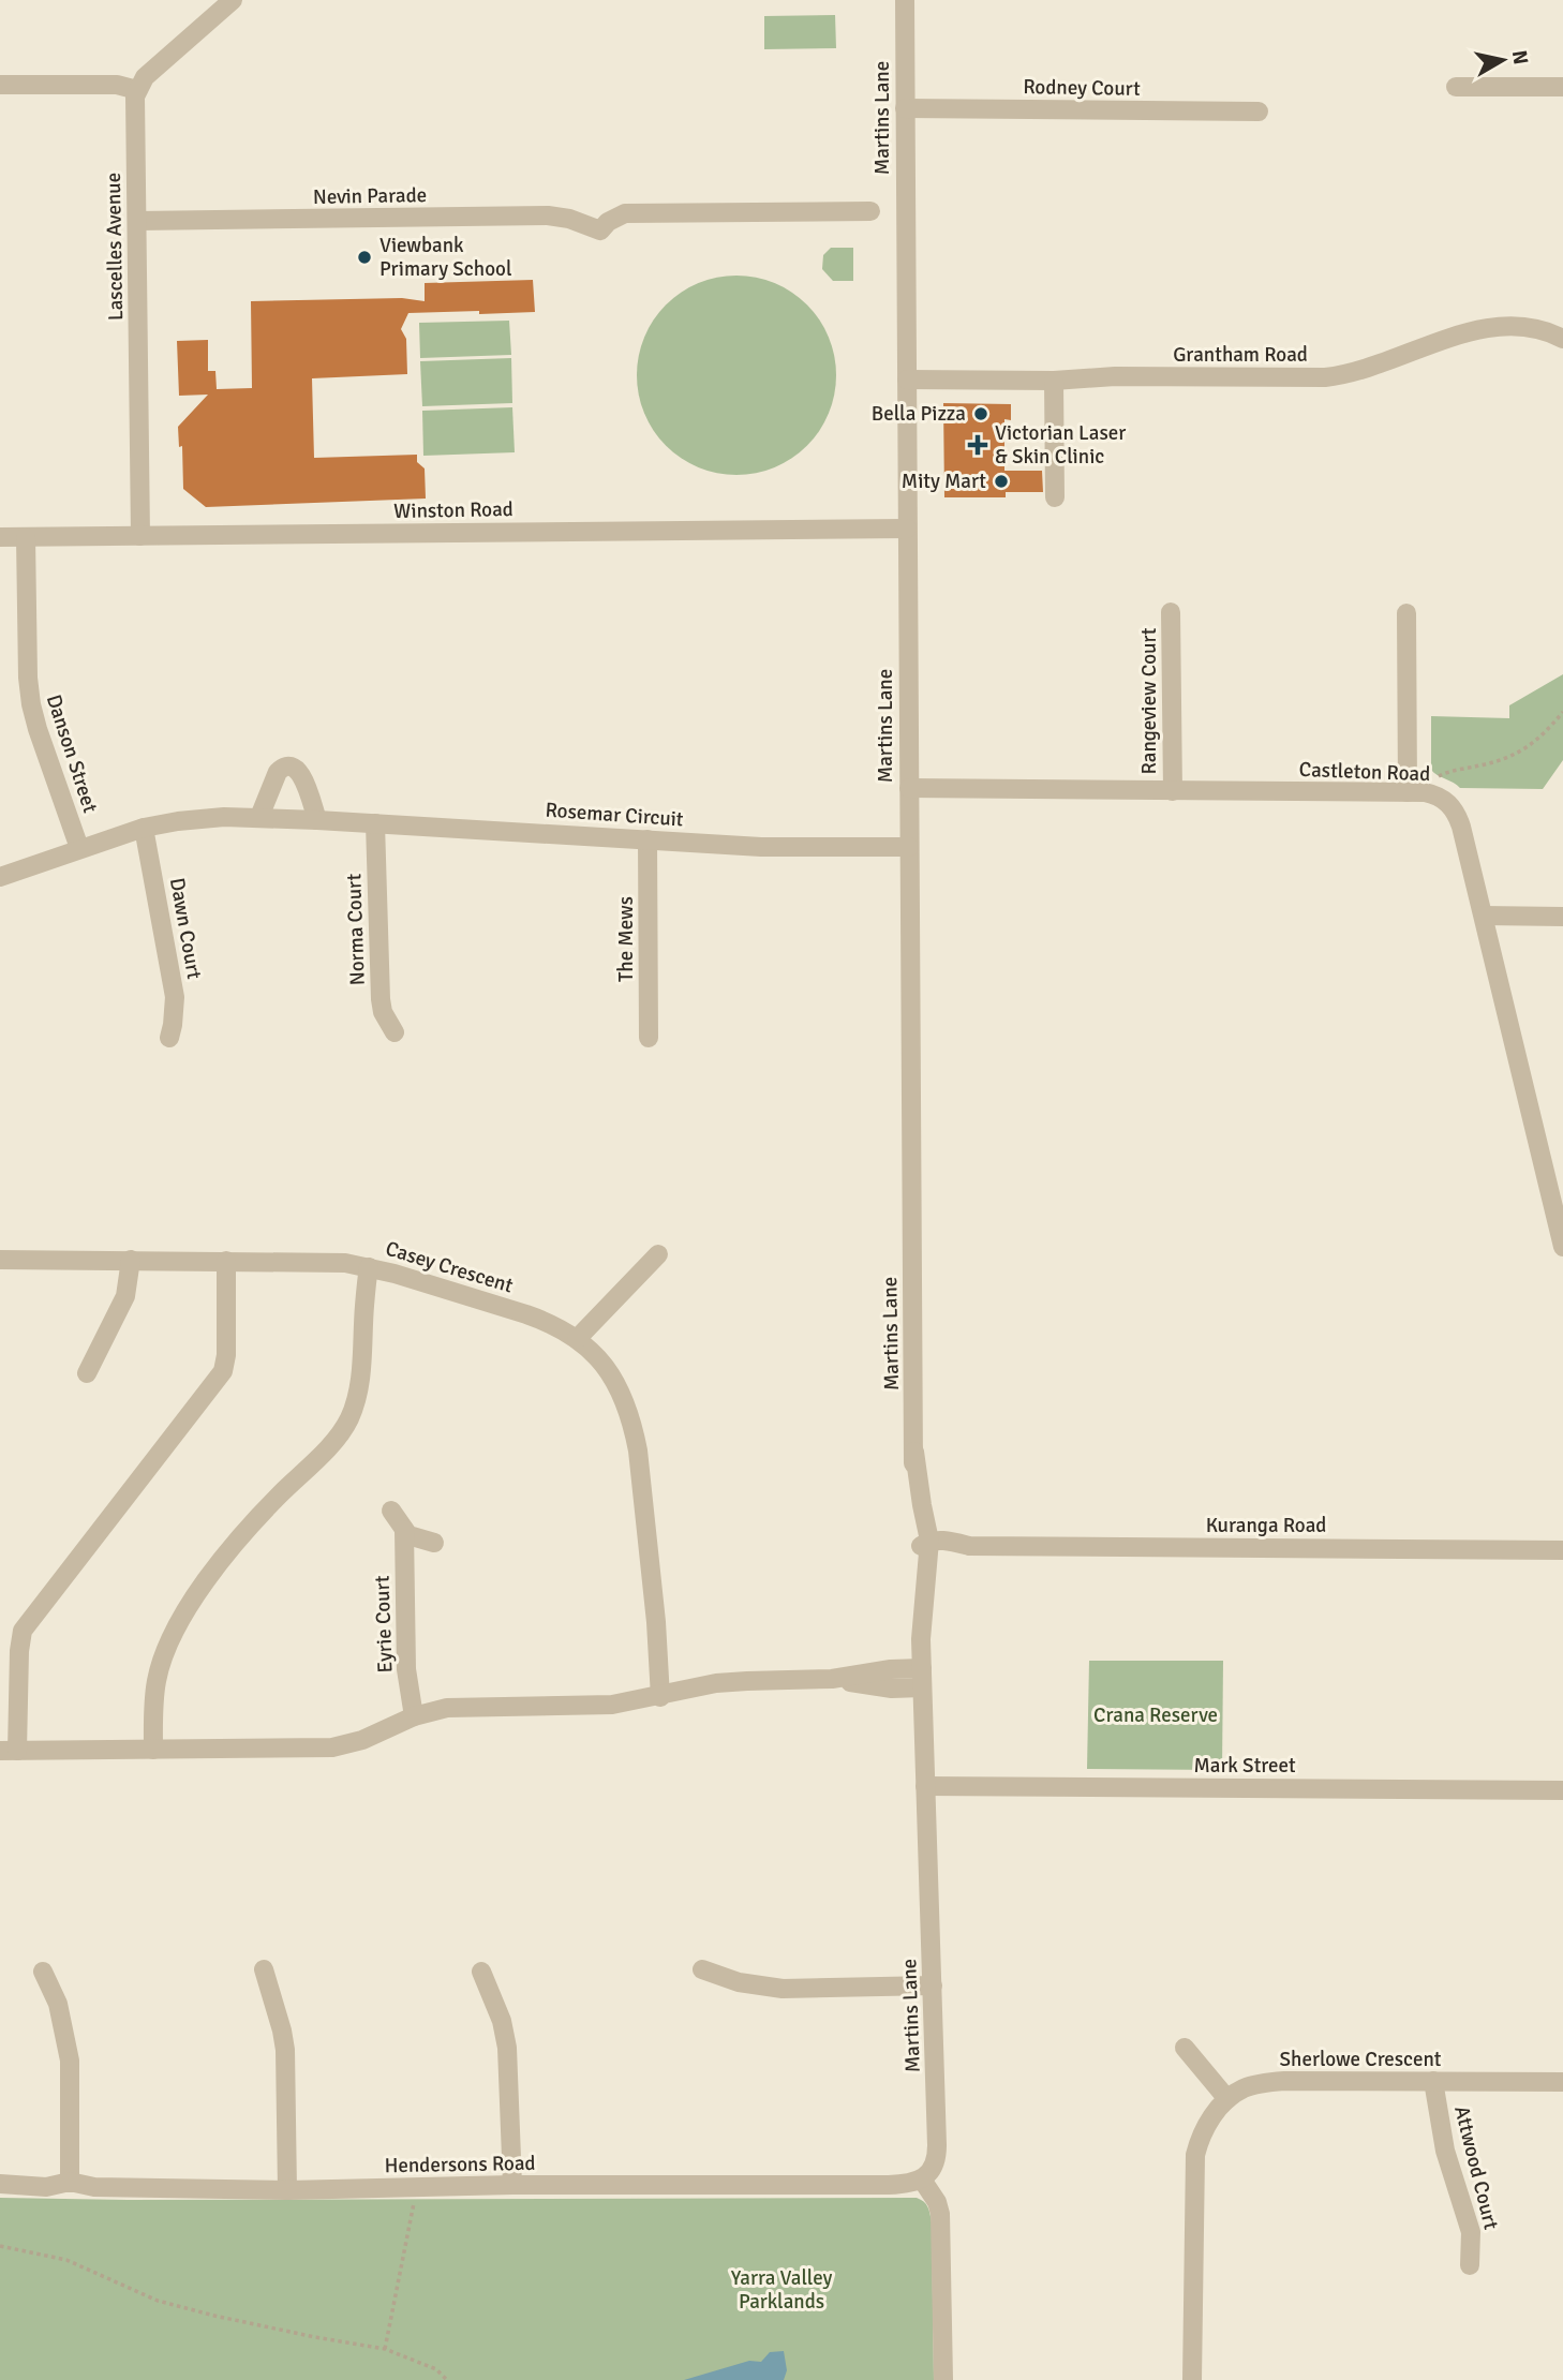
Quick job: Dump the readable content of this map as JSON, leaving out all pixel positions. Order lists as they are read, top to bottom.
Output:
{
  "streets": {
    "street": [
      "Rodney Court",
      "Martins Lane",
      "Nevin Parade",
      "Lascelles Avenue",
      "Grantham Road",
      "Winston Road",
      "Rangeview Court",
      "Danson Street",
      "Castleton Road",
      "Rosemar Circuit",
      "Dawn Court",
      "Norma Court",
      "The Mews",
      "Casey Crescent",
      "Kuranga Road",
      "Eyrie Court",
      "Mark Street",
      "Sherlowe Crescent",
      "Hendersons Road",
      "Attwood Court"
    ]
  },
  "crossings": [
    ["Rodney Court", "Martins Lane"],
    ["Martins Lane", "Grantham Road"],
    ["Martins Lane", "Winston Road"],
    ["Martins Lane", "Castleton Road"],
    ["Martins Lane", "Rosemar Circuit"],
    ["Martins Lane", "Kuranga Road"],
    ["Martins Lane", "Mark Street"],
    ["Martins Lane", "Hendersons Road"],
    ["Nevin Parade", "Lascelles Avenue"],
    ["Lascelles Avenue", "Winston Road"],
    ["Winston Road", "Danson Street"],
    ["Rangeview Court", "Castleton Road"],
    ["Danson Street", "Rosemar Circuit"],
    ["Rosemar Circuit", "Dawn Court"],
    ["Rosemar Circuit", "Norma Court"],
    ["Rosemar Circuit", "The Mews"],
    ["Sherlowe Crescent", "Attwood Court"]
  ],
  "parks": ["Crana Reserve", "Yarra Valley Parklands"],
  "places": {
    "other": ["Viewbank Primary School", "Bella Pizza", "Mity Mart"],
    "health": ["Victorian Laser & Skin Clinic"]
  },
  "north": "right"
}
